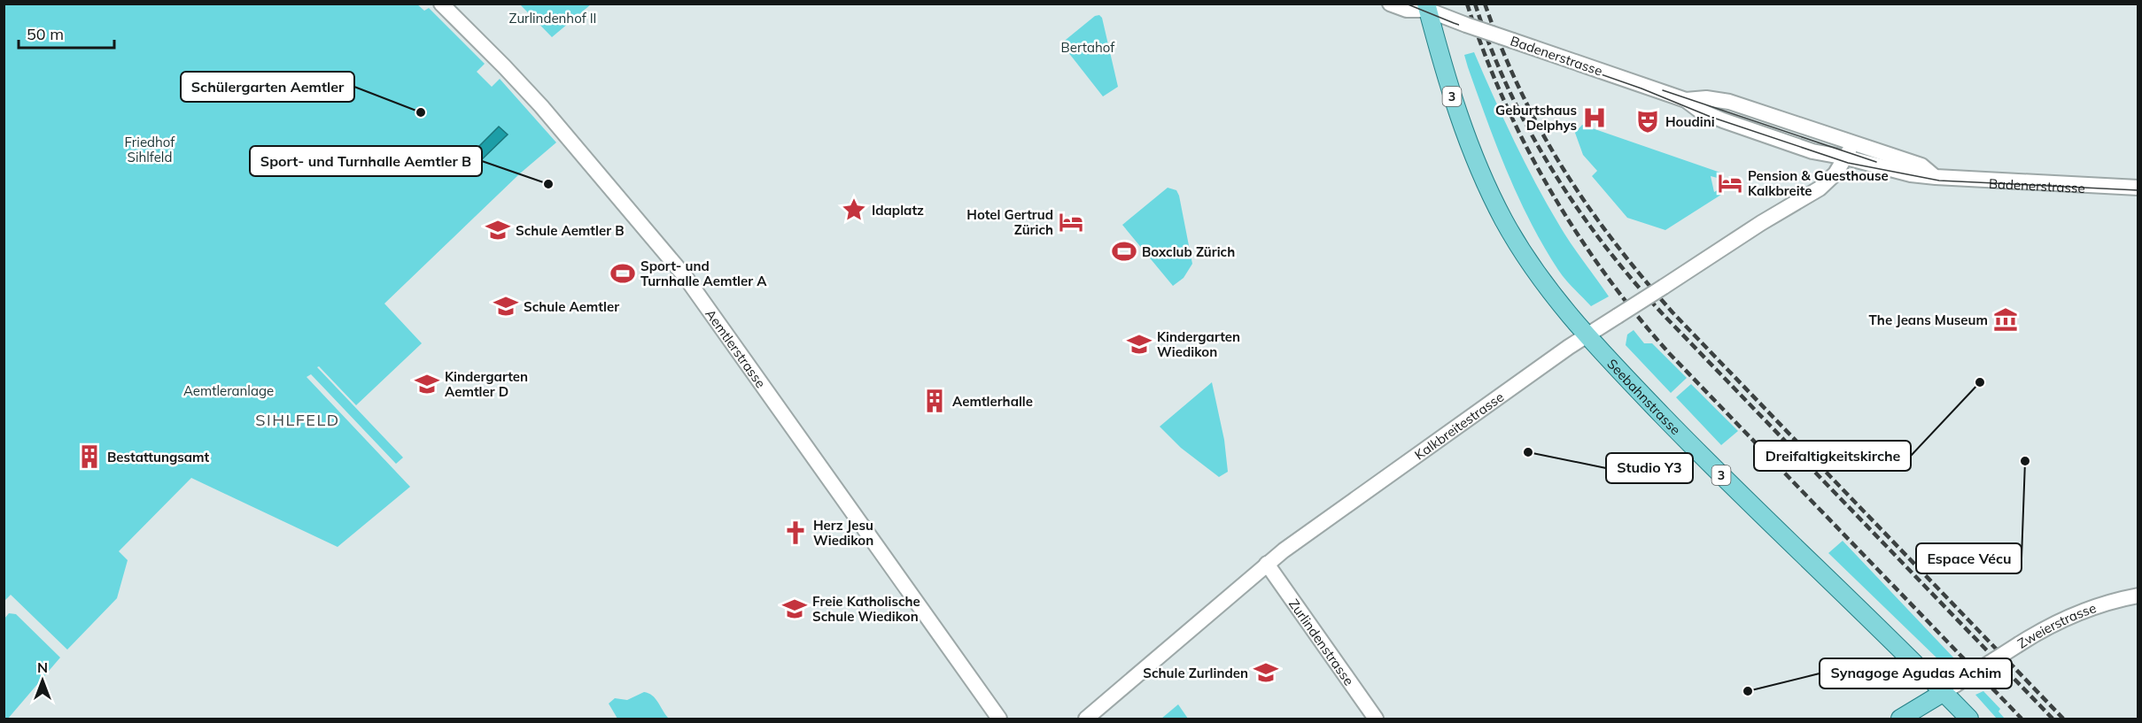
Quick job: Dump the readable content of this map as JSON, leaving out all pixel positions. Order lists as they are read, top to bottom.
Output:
{
  "streets": {
    "main road": ["3", "Seebahnstrasse", "Zweierstrasse"],
    "street": [
      "Badenerstrasse",
      "Aemtlerstrasse",
      "Kalkbreitestrasse",
      "Zurlindenstrasse"
    ]
  },
  "crossings": [
    ["Badenerstrasse", "Seebahnstrasse"],
    ["Badenerstrasse", "Kalkbreitestrasse"],
    ["Seebahnstrasse", "Kalkbreitestrasse"],
    ["Seebahnstrasse", "Zweierstrasse"],
    ["Kalkbreitestrasse", "Zurlindenstrasse"]
  ],
  "districts": ["SIHLFELD"],
  "parks": [
    "Zurlindenhof II",
    "Bertahof",
    "Friedhof Sihlfeld",
    "Aemtleranlage"
  ],
  "places": {
    "other": [
      "Schülergarten Aemtler",
      "Sport- und Turnhalle Aemtler B",
      "Dreifaltigkeitskirche",
      "Studio Y3",
      "Espace Vécu",
      "Synagoge Agudas Achim"
    ],
    "hospital": ["Geburtshaus Delphys"],
    "theatre": ["Houdini"],
    "hotel": ["Pension & Guesthouse Kalkbreite", "Hotel Gertrud Zürich"],
    "place": ["Idaplatz"],
    "school or university": [
      "Schule Aemtler B",
      "Schule Aemtler",
      "Kindergarten Wiedikon",
      "Kindergarten Aemtler D",
      "Freie Katholische Schule Wiedikon",
      "Schule Zurlinden"
    ],
    "sports": ["Boxclub Zürich", "Sport- und Turnhalle Aemtler A"],
    "museum": ["The Jeans Museum"],
    "building": ["Aemtlerhalle", "Bestattungsamt"],
    "church": ["Herz Jesu Wiedikon"]
  },
  "scale_bar": "50 m",
  "north": "top"
}
